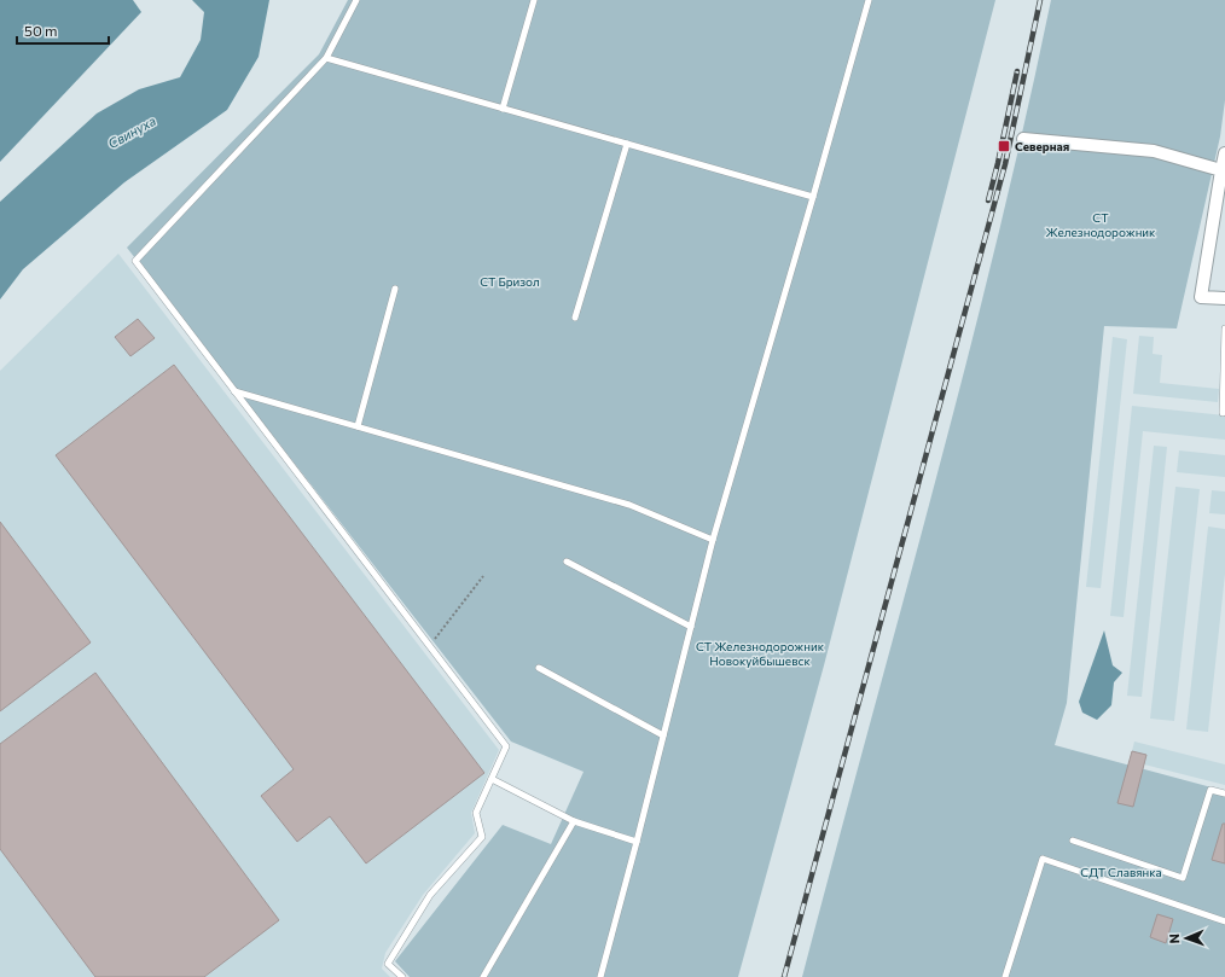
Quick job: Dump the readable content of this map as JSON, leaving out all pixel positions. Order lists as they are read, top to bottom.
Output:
{
  "water": ["Свинуха"],
  "parks": [
    "СТ Железнодорожник",
    "СТ Бризол",
    "СТ Железнодорожник Новокуйбышевск",
    "СДТ Славянка"
  ],
  "places": {
    "transit": ["Северная"]
  },
  "scale_bar": "50 m",
  "north": "left"
}
